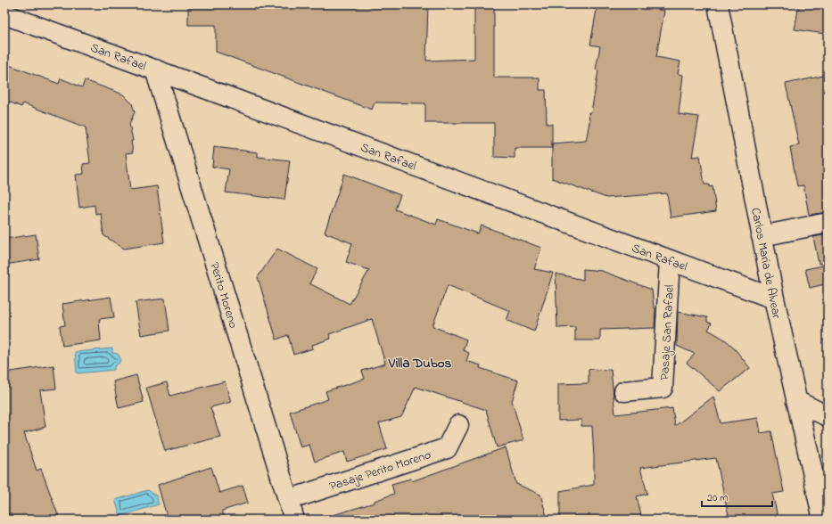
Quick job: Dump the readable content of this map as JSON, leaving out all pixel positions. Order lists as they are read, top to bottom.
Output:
{
  "streets": {
    "street": [
      "San Rafael",
      "Carlos María de Alvear",
      "Perito Moreno",
      "Pasaje San Rafael",
      "Pasaje Perito Moreno"
    ]
  },
  "crossings": [
    ["San Rafael", "Carlos María de Alvear"],
    ["San Rafael", "Perito Moreno"],
    ["San Rafael", "Pasaje San Rafael"],
    ["Perito Moreno", "Pasaje Perito Moreno"]
  ],
  "districts": ["Villa Dubos"],
  "scale_bar": "20 m"
}
